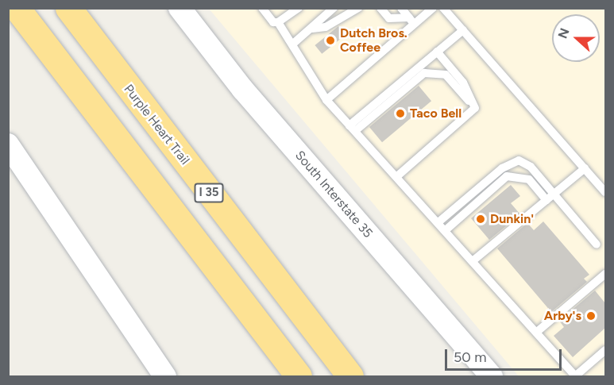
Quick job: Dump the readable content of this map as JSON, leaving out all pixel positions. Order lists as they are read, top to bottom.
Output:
{
  "streets": {
    "highway": ["Purple Heart Trail", "I 35"],
    "main road": ["South Interstate 35"]
  },
  "places": [
    "Dutch Bros. Coffee",
    "Taco Bell",
    "Dunkin'",
    "Arby's"
  ],
  "scale_bar": "50 m",
  "north": "left"
}
